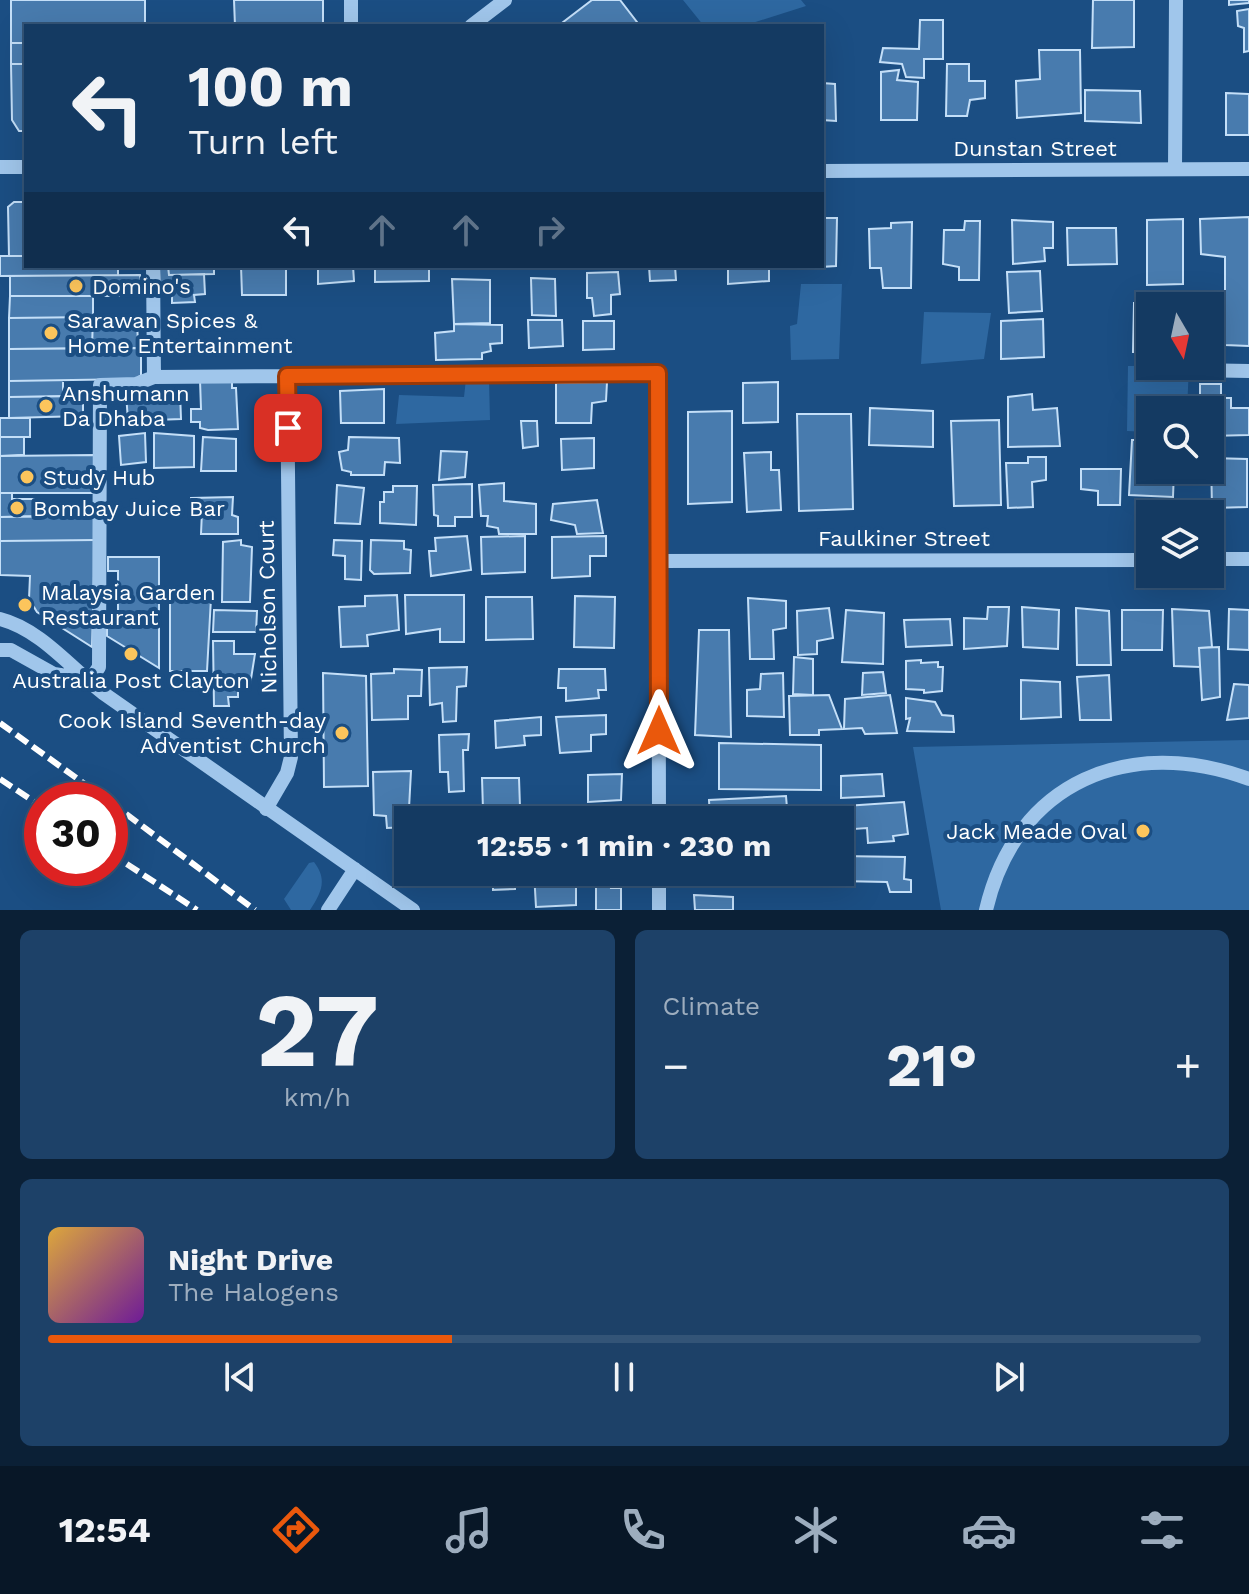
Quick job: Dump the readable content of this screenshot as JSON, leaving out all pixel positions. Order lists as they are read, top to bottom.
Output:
{
  "streets": {
    "street": ["Dunstan Street", "Faulkiner Street", "Nicholson Court"]
  },
  "places": [
    "Domino's",
    "Sarawan Spices & Home Entertainment",
    "Anshumann Da Dhaba",
    "Study Hub",
    "Bombay Juice Bar",
    "Malaysia Garden Restaurant",
    "Australia Post Clayton",
    "Cook Island Seventh-day Adventist Church",
    "Jack Meade Oval"
  ],
  "north": "bottom",
  "page": {
    "turn": ["100 m", "Turn left"],
    "limit": "30",
    "trip": "12:55 · 1 min · 230 m",
    "tile": [
      ["27", "km/h"],
      "Climate"
    ],
    "heat": ["−", "21°", "+"],
    "song": ["Night Drive", "The Halogens"],
    "tabs": "12:54"
  }
}
